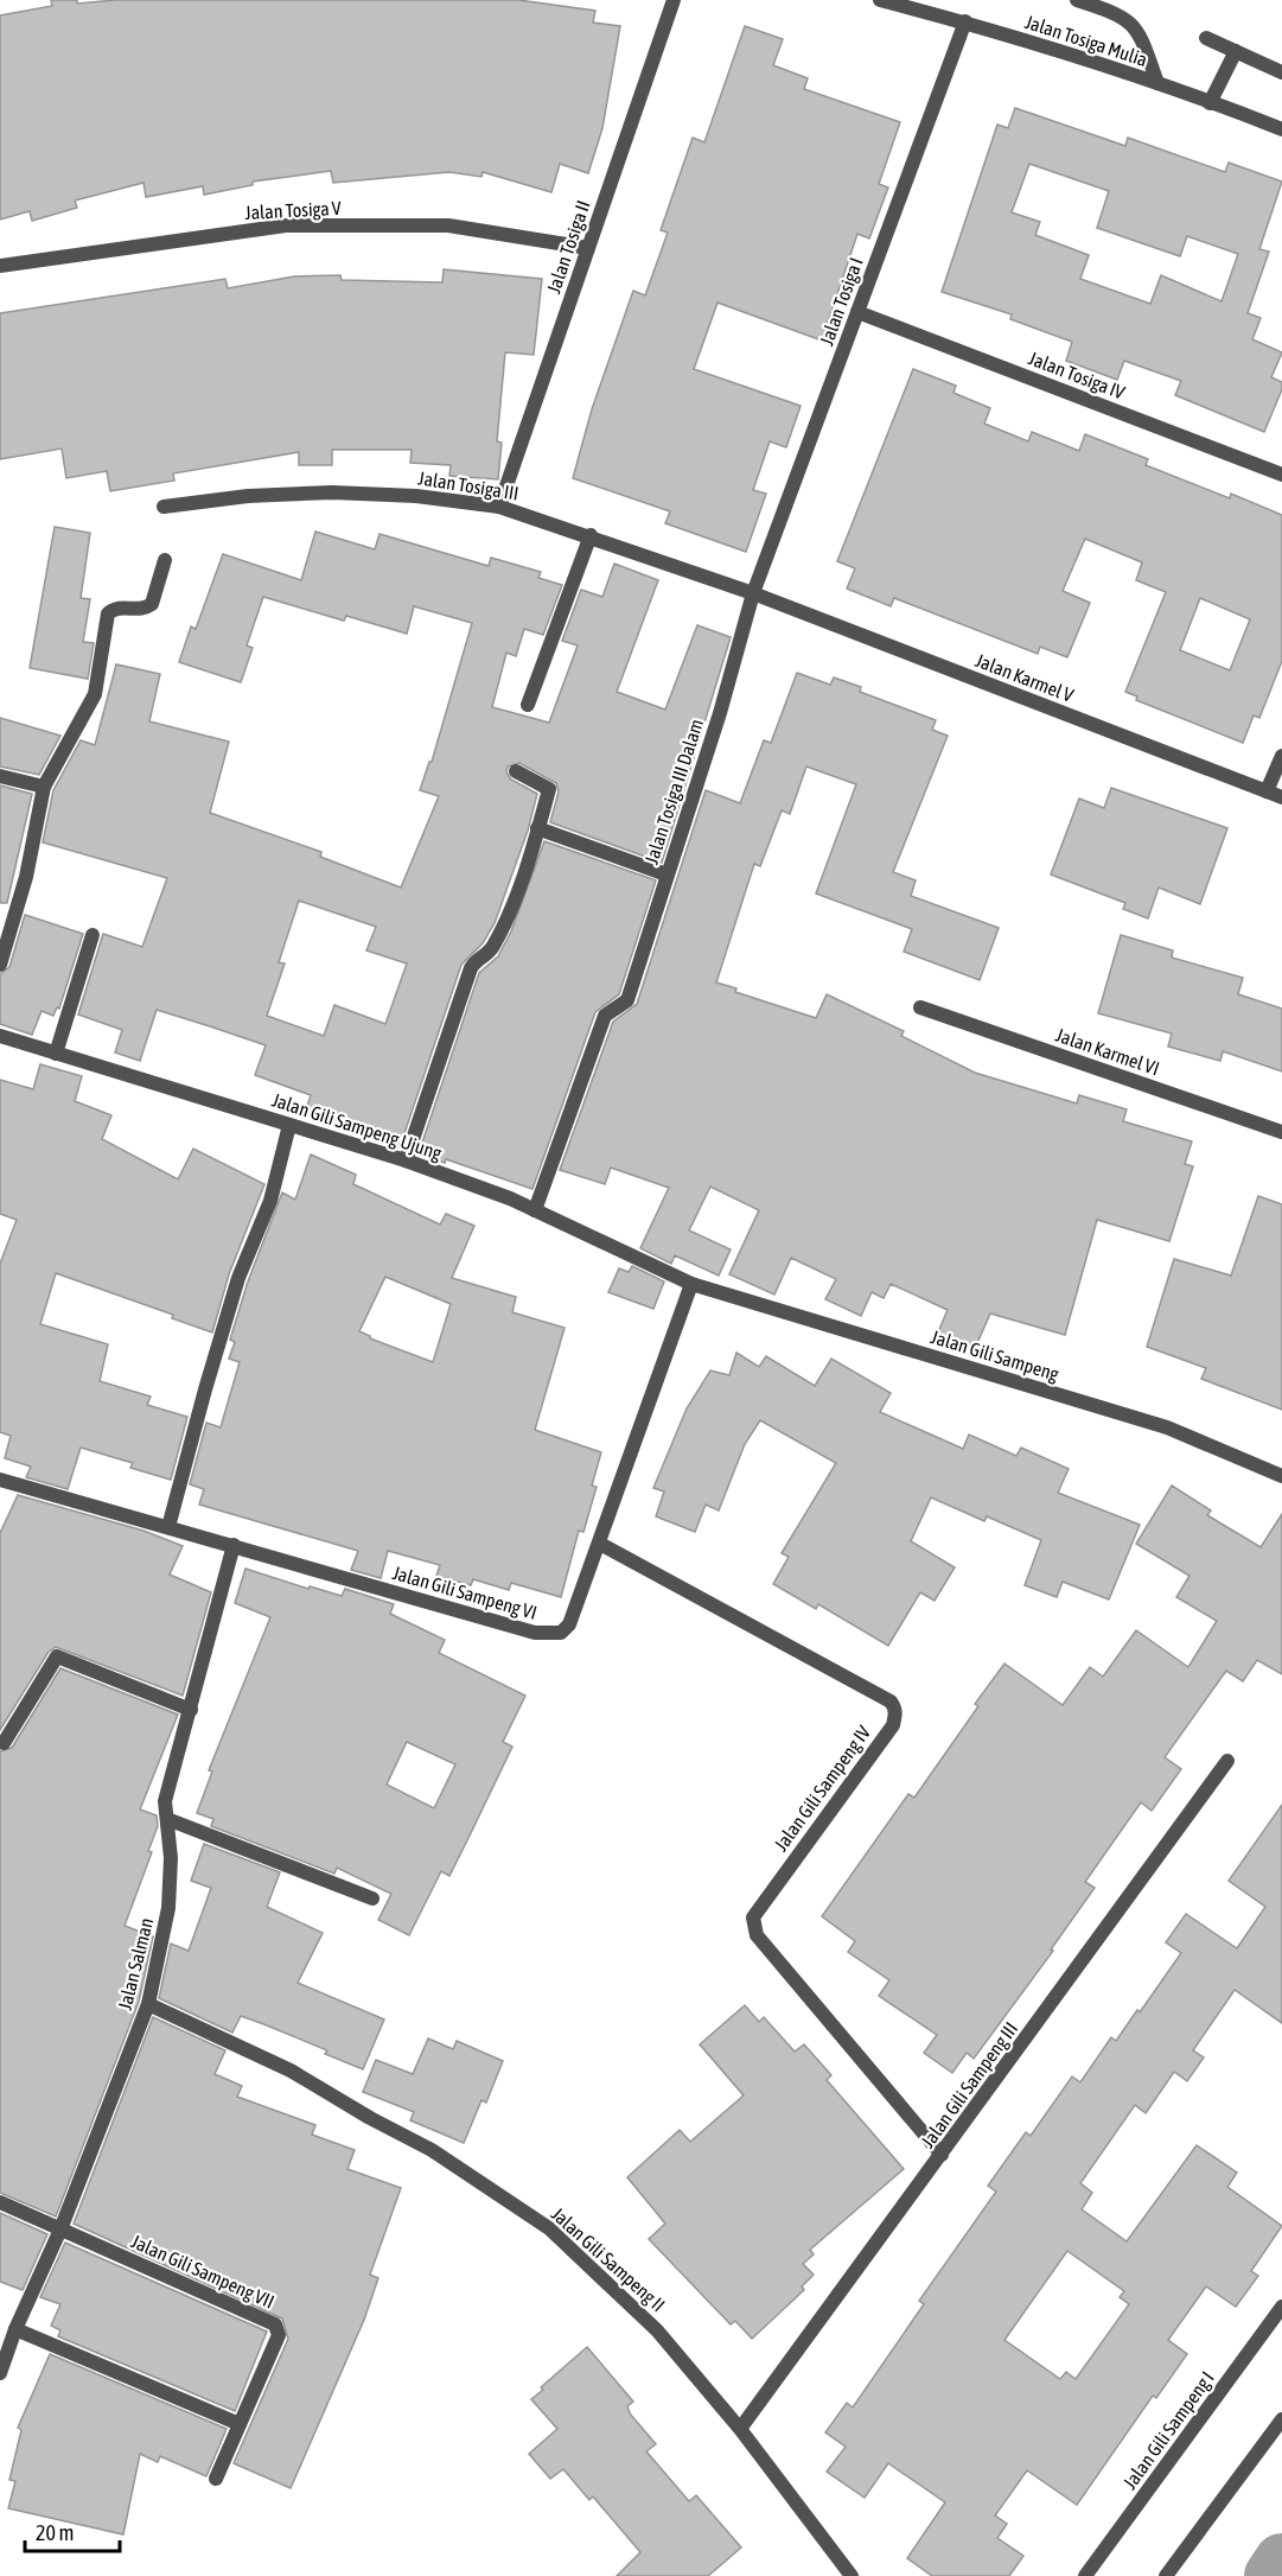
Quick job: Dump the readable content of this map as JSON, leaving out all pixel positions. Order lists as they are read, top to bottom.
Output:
{
  "streets": {
    "street": [
      "Jalan Tosiga Mulia",
      "Jalan Tosiga V",
      "Jalan Tosiga II",
      "Jalan Tosiga I",
      "Jalan Tosiga IV",
      "Jalan Tosiga III",
      "Jalan Karmel V",
      "Jalan Tosiga III Dalam",
      "Jalan Karmel VI",
      "Jalan Gili Sampeng Ujung",
      "Jalan Gili Sampeng",
      "Jalan Gili Sampeng VI",
      "Jalan Gili Sampeng IV",
      "Jalan Salman",
      "Jalan Gili Sampeng III",
      "Jalan Gili Sampeng II",
      "Jalan Gili Sampeng VII",
      "Jalan Gili Sampeng I"
    ]
  },
  "crossings": [
    ["Jalan Tosiga Mulia", "Jalan Tosiga I"],
    ["Jalan Tosiga V", "Jalan Tosiga II"],
    ["Jalan Tosiga II", "Jalan Tosiga III"],
    ["Jalan Tosiga I", "Jalan Tosiga IV"],
    ["Jalan Tosiga I", "Jalan Tosiga III"],
    ["Jalan Tosiga I", "Jalan Karmel V"],
    ["Jalan Tosiga I", "Jalan Tosiga III Dalam"],
    ["Jalan Tosiga III", "Jalan Karmel V"],
    ["Jalan Tosiga III", "Jalan Tosiga III Dalam"],
    ["Jalan Karmel V", "Jalan Tosiga III Dalam"],
    ["Jalan Tosiga III Dalam", "Jalan Gili Sampeng Ujung"],
    ["Jalan Gili Sampeng Ujung", "Jalan Gili Sampeng"],
    ["Jalan Gili Sampeng Ujung", "Jalan Gili Sampeng VI"],
    ["Jalan Gili Sampeng", "Jalan Gili Sampeng VI"],
    ["Jalan Gili Sampeng VI", "Jalan Gili Sampeng IV"],
    ["Jalan Gili Sampeng VI", "Jalan Salman"],
    ["Jalan Gili Sampeng IV", "Jalan Gili Sampeng III"],
    ["Jalan Salman", "Jalan Gili Sampeng II"],
    ["Jalan Salman", "Jalan Gili Sampeng VII"],
    ["Jalan Gili Sampeng III", "Jalan Gili Sampeng II"]
  ],
  "scale_bar": "20 m"
}
